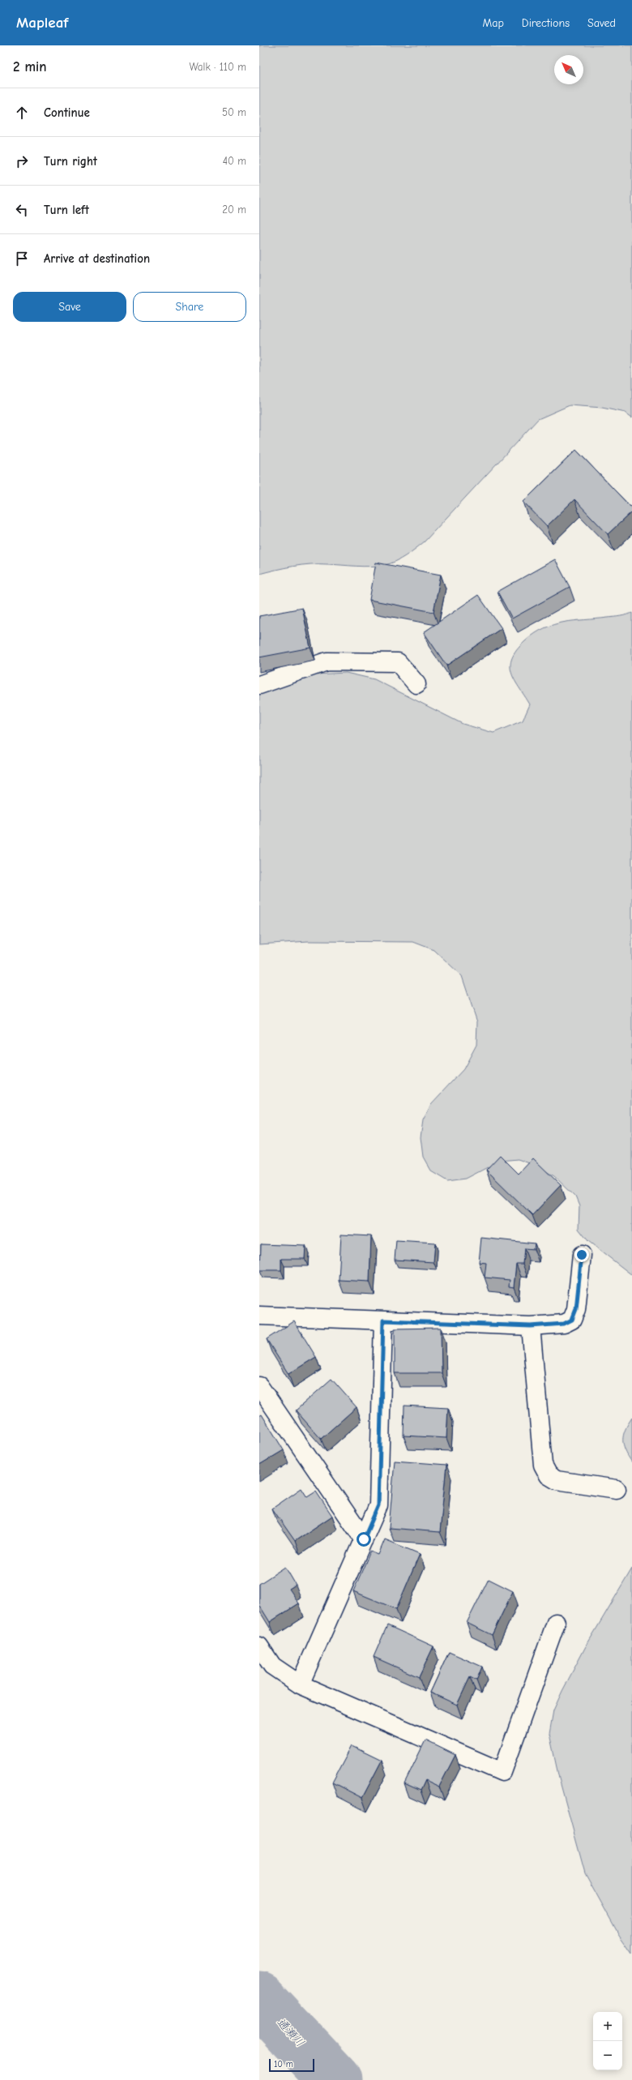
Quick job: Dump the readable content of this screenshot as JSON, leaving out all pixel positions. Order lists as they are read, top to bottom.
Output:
{
  "water": ["通瀬川"],
  "scale_bar": "10 m",
  "north": "top left",
  "page": {
    "header": "Mapleaf",
    "nav": ["Map", "Directions", "Saved"],
    "heading": ["2 min", "Walk · 110 m"],
    "list": [
      ["Continue", "50 m"],
      ["Turn right", "40 m"],
      ["Turn left", "20 m"],
      "Arrive at destination"
    ],
    "buttons": ["Save", "Share"],
    "map_buttons": ["+", "−"],
    "scale": "10 m"
  }
}
